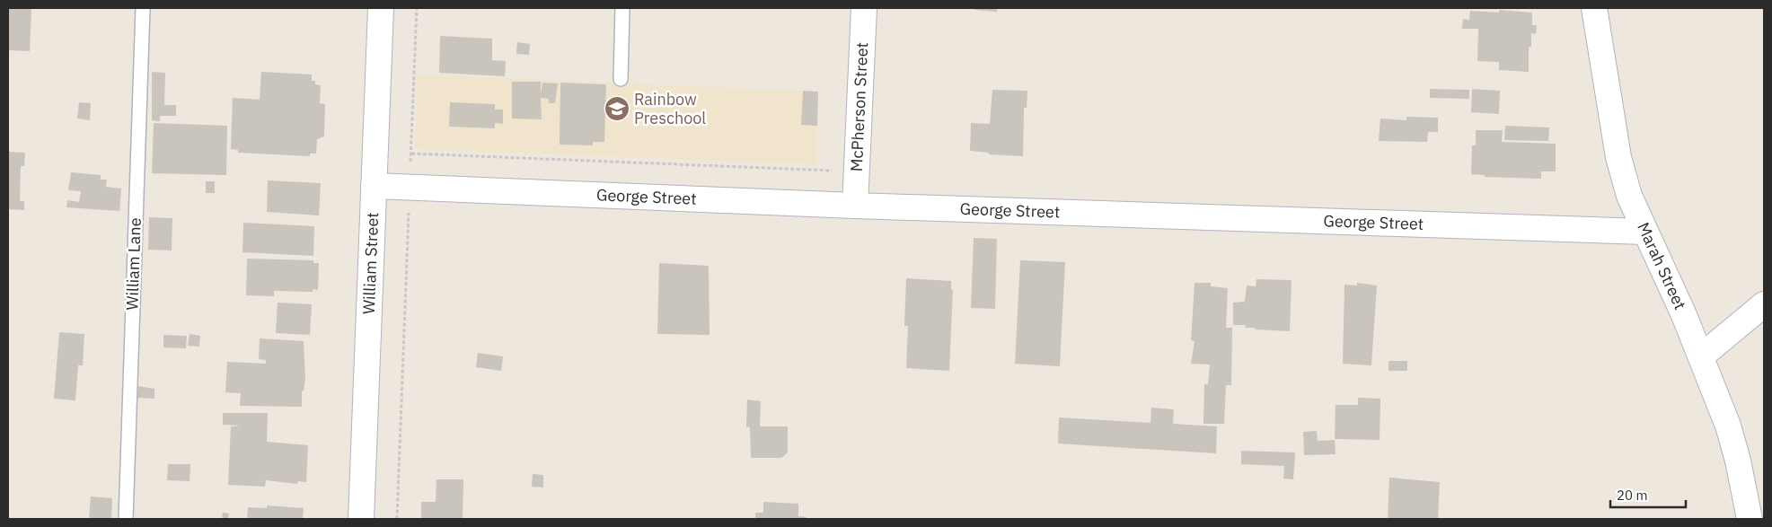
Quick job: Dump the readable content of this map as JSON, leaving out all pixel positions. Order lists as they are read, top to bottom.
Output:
{
  "streets": {
    "street": [
      "McPherson Street",
      "George Street",
      "William Street",
      "Marah Street"
    ],
    "lane": ["William Lane"]
  },
  "crossings": [
    ["McPherson Street", "George Street"],
    ["George Street", "William Street"],
    ["George Street", "Marah Street"]
  ],
  "places": {
    "school or university": ["Rainbow Preschool"]
  },
  "scale_bar": "20 m"
}
